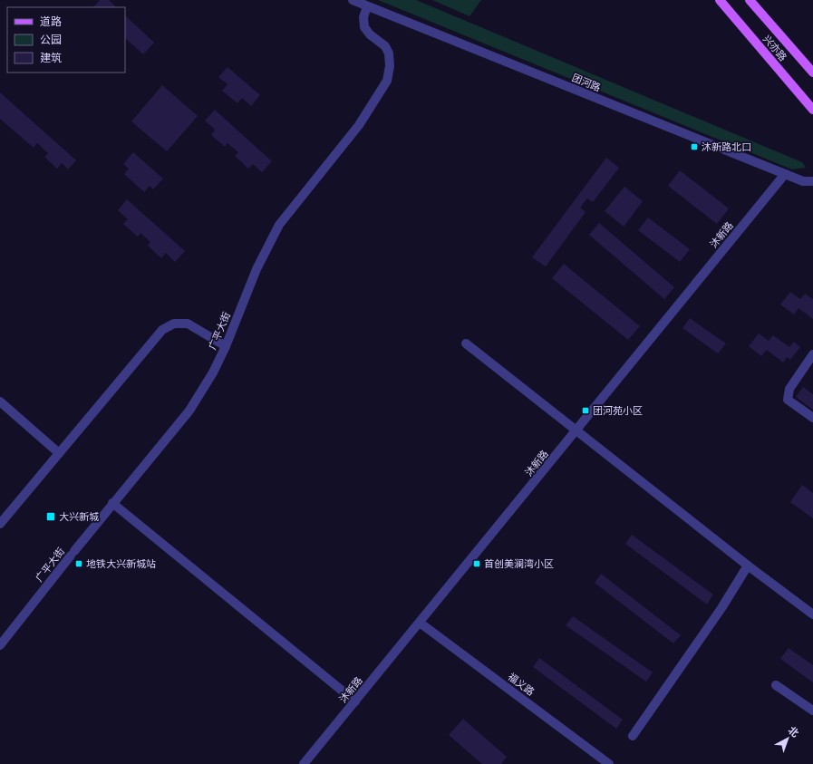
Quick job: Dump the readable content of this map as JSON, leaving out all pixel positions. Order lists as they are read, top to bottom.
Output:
{
  "streets": {
    "main road": ["兴亦路"],
    "street": [
      "团河路",
      "沐新路",
      "广平大街",
      "福义路"
    ]
  },
  "crossings": [
    ["团河路", "沐新路"],
    ["团河路", "广平大街"],
    ["沐新路", "福义路"]
  ],
  "places": {
    "transit": [
      "沐新路北口",
      "团河苑小区",
      "大兴新城",
      "地铁大兴新城站",
      "首创美澜湾小区"
    ]
  },
  "legend": ["道路", "公园", "建筑"],
  "north": "top right"
}
